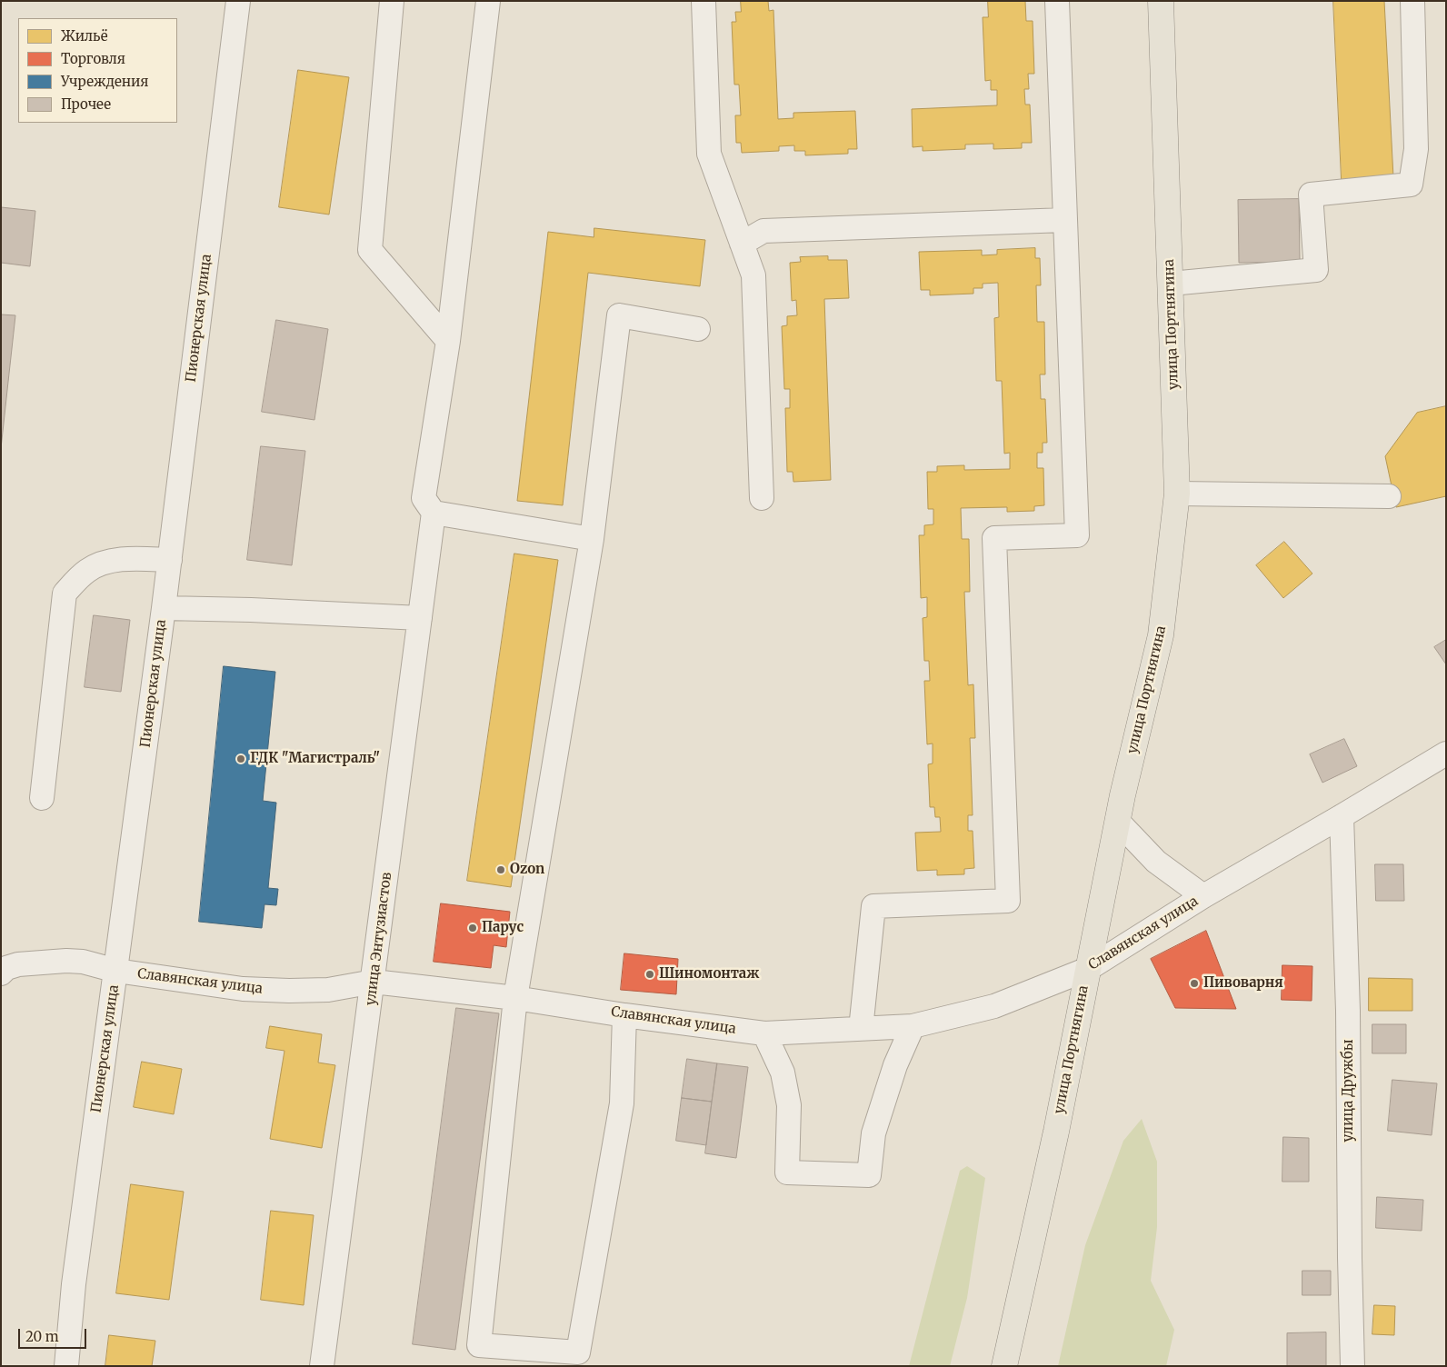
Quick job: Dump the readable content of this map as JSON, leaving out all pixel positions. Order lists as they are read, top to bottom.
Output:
{
  "streets": {
    "main road": ["улица Портнягина"],
    "street": [
      "Пионерская улица",
      "Славянская улица",
      "улица Энтузиастов",
      "улица Дружбы"
    ]
  },
  "crossings": [
    ["Пионерская улица", "Славянская улица"],
    ["улица Портнягина", "Славянская улица"],
    ["Славянская улица", "улица Энтузиастов"],
    ["Славянская улица", "улица Дружбы"]
  ],
  "places": [
    "ГДК \"Магистраль\"",
    "Ozon",
    "Парус",
    "Шиномонтаж",
    "Пивоварня"
  ],
  "legend": [
    "Жильё",
    "Торговля",
    "Учреждения",
    "Прочее"
  ],
  "scale_bar": "20 m"
}
